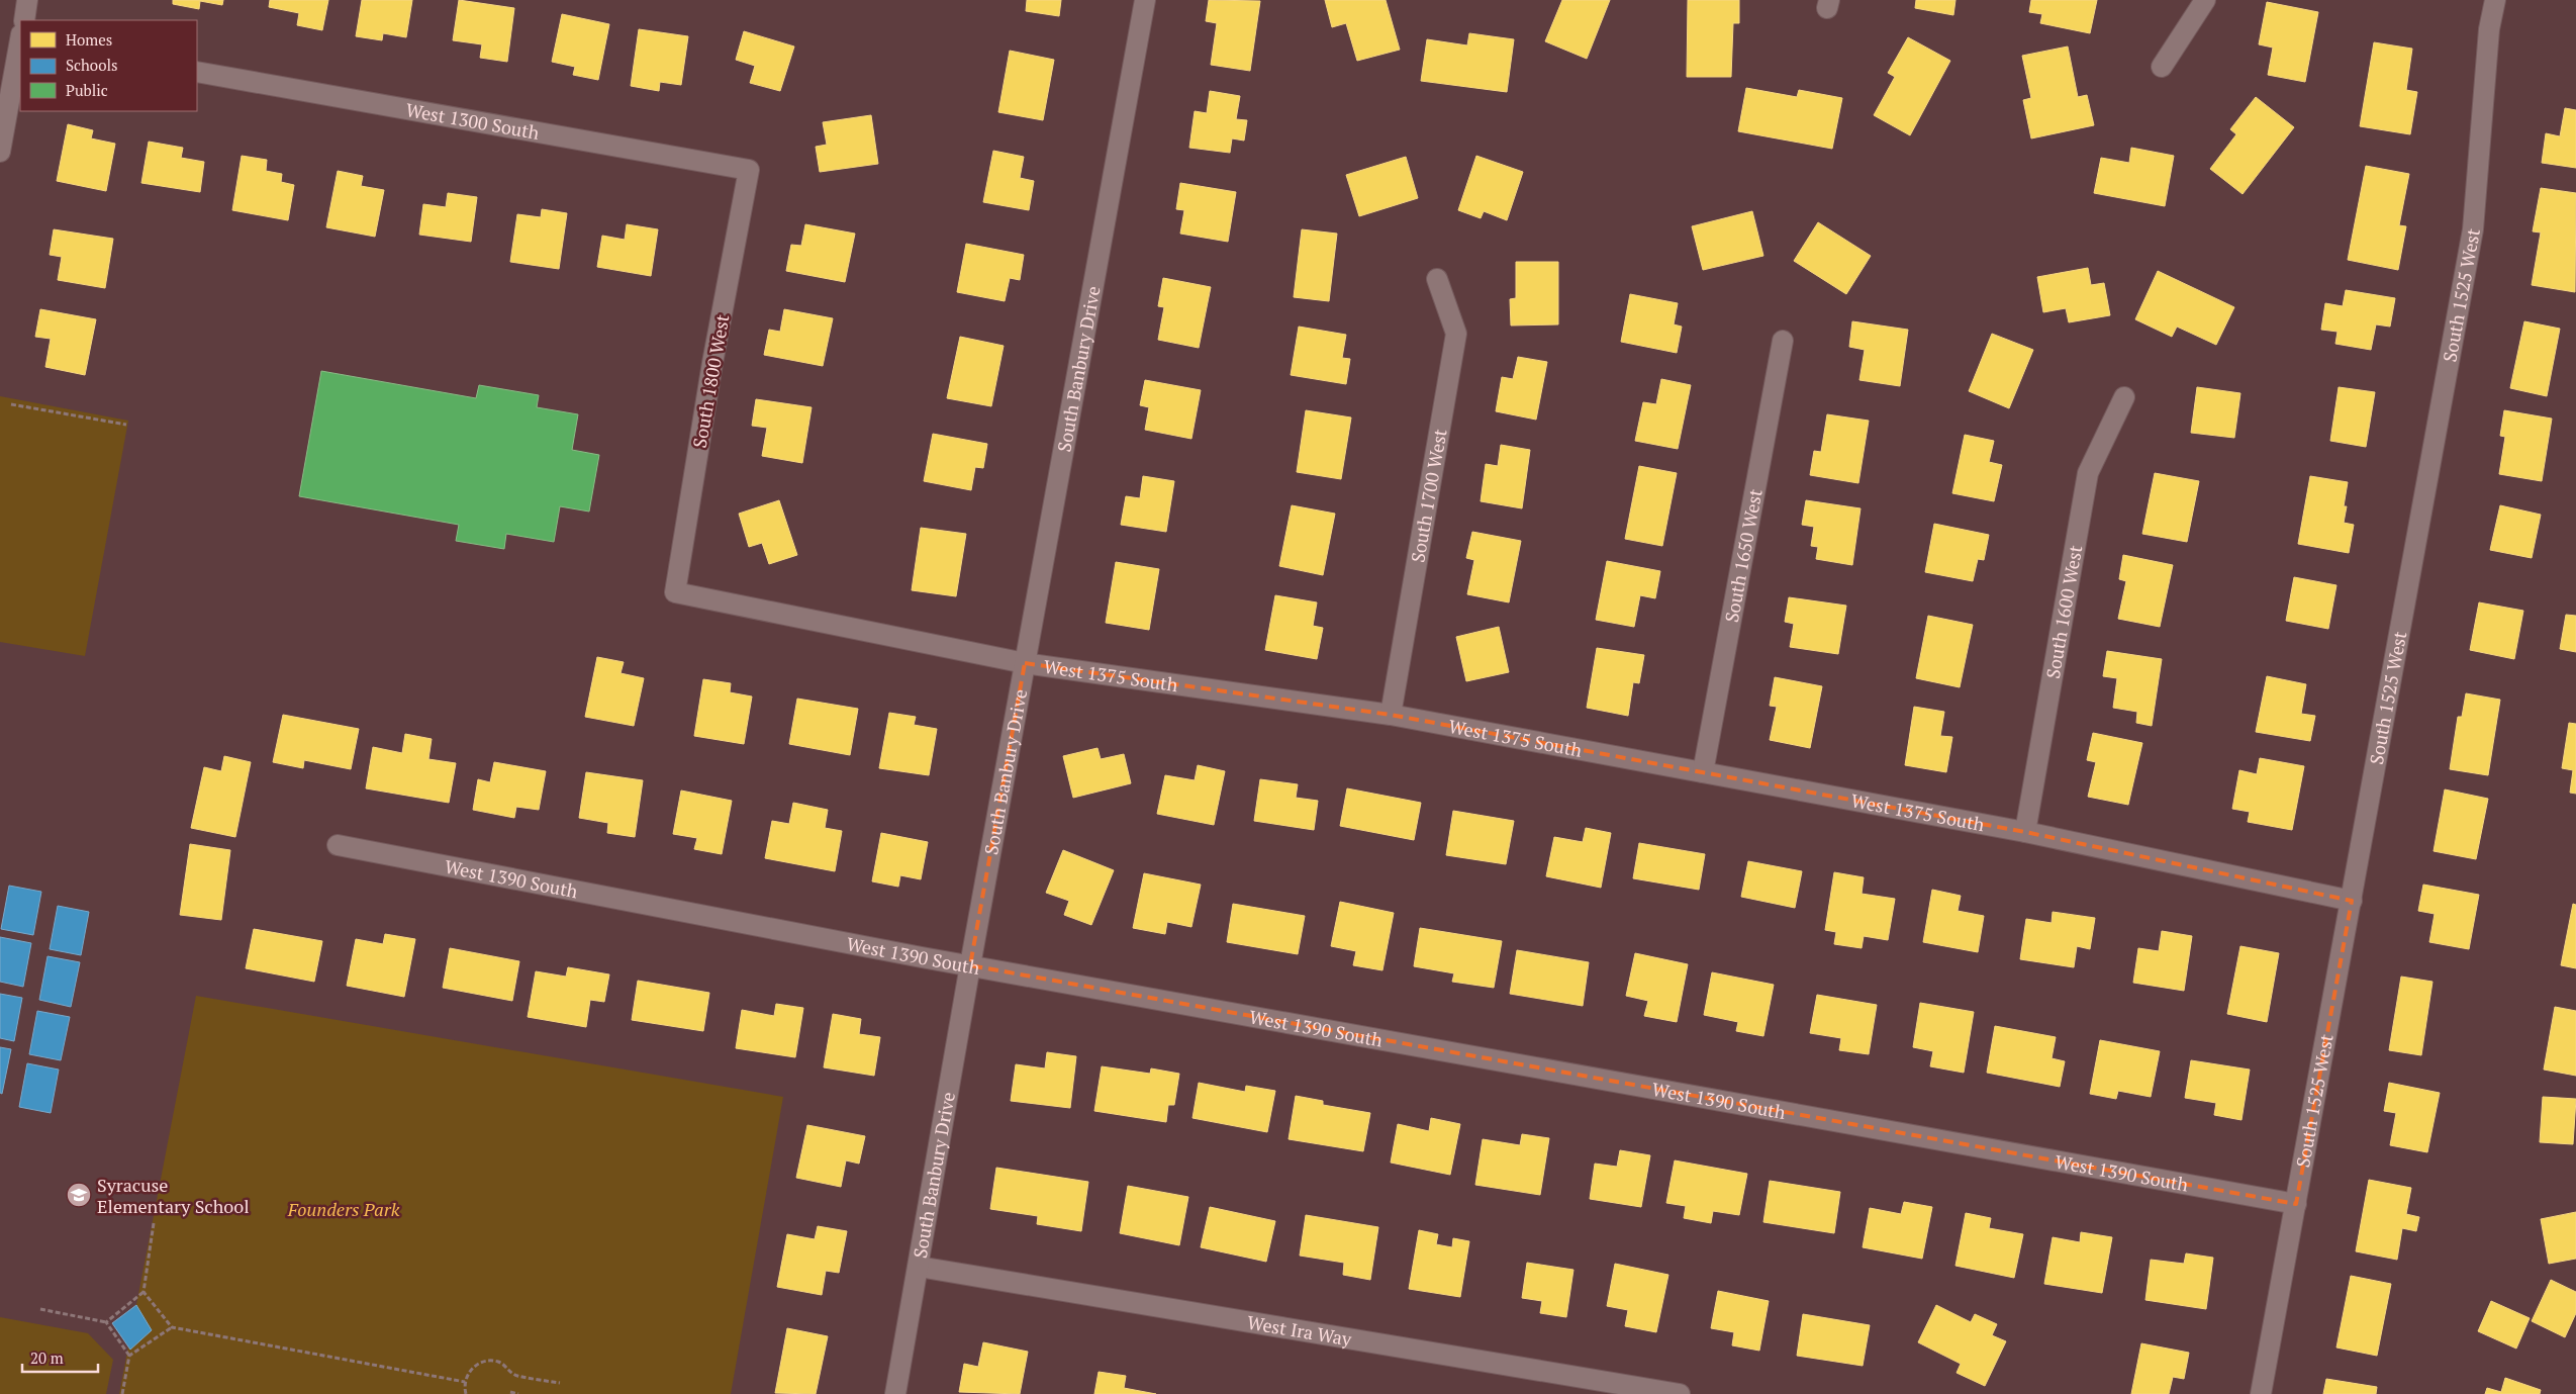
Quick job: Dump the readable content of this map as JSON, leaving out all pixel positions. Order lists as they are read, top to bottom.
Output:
{
  "streets": {
    "street": [
      "West 1300 South",
      "South 1525 West",
      "South Banbury Drive",
      "South 1800 West",
      "South 1700 West",
      "South 1650 West",
      "South 1600 West",
      "West 1375 South",
      "West 1390 South",
      "West Ira Way"
    ]
  },
  "crossings": [
    ["West 1300 South", "South 1800 West"],
    ["South 1525 West", "West 1375 South"],
    ["South 1525 West", "West 1390 South"],
    ["South Banbury Drive", "West 1375 South"],
    ["South Banbury Drive", "West 1390 South"],
    ["South Banbury Drive", "West Ira Way"],
    ["South 1800 West", "West 1375 South"],
    ["South 1700 West", "West 1375 South"],
    ["South 1650 West", "West 1375 South"],
    ["South 1600 West", "West 1375 South"]
  ],
  "parks": ["Founders Park"],
  "places": {
    "school or university": ["Syracuse Elementary School"]
  },
  "legend": ["Homes", "Schools", "Public"],
  "scale_bar": "20 m"
}
